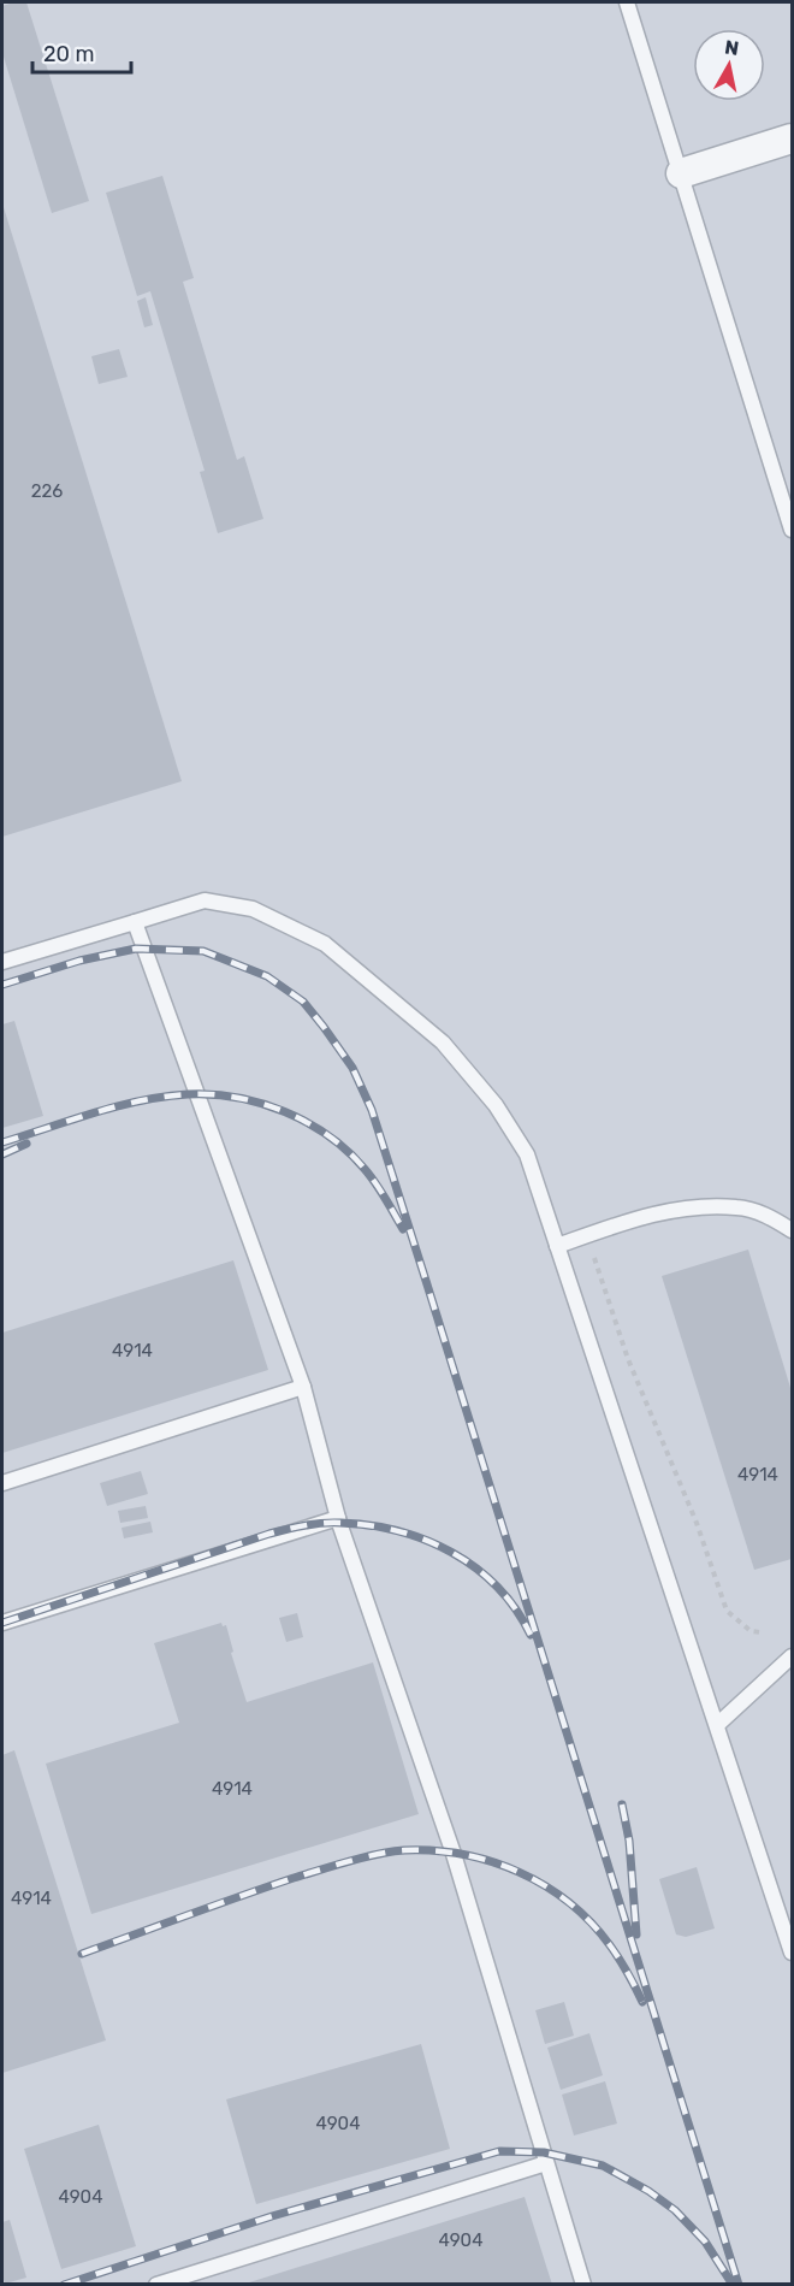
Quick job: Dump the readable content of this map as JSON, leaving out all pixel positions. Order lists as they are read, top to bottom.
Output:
{
  "house_numbers": [
    "226",
    "4914",
    "4914",
    "4914",
    "4914",
    "4904",
    "4904",
    "4904"
  ],
  "scale_bar": "20 m",
  "north": "top"
}
